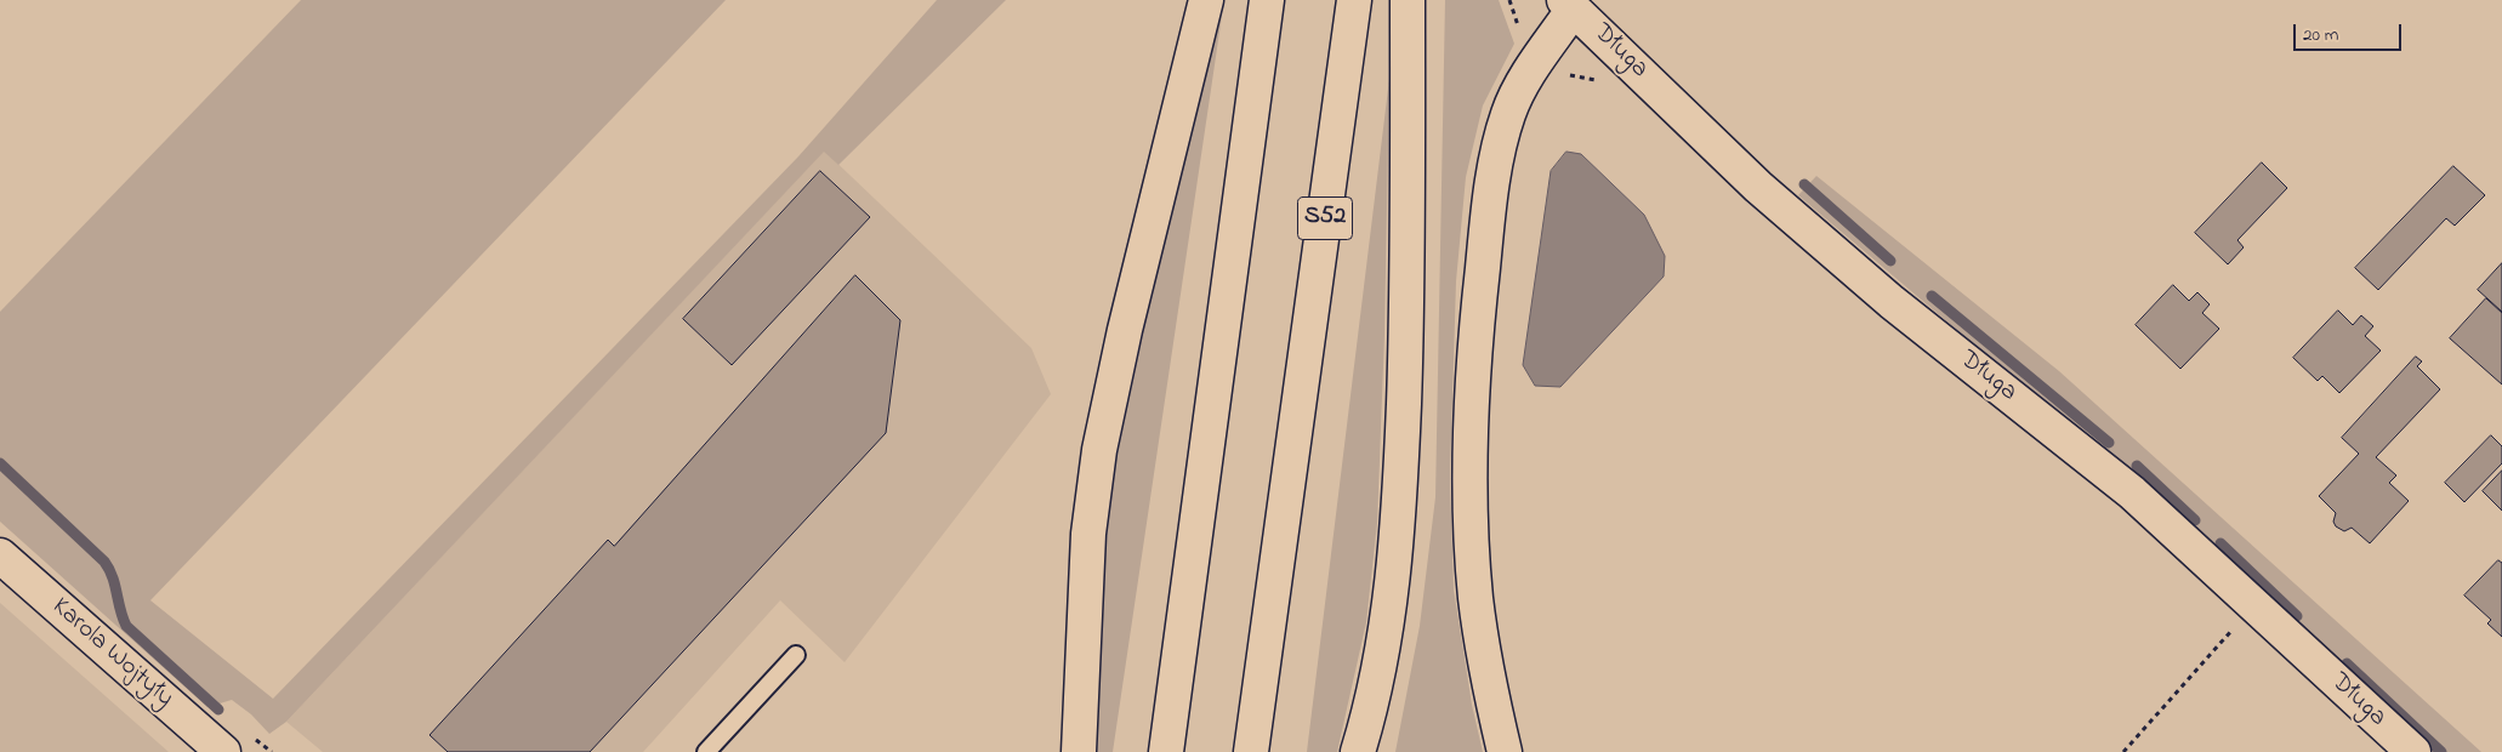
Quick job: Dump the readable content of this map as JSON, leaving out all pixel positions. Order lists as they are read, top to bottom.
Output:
{
  "streets": {
    "main road": ["Długa", "S52", "Karola Wojtyły"]
  },
  "scale_bar": "20 m"
}
